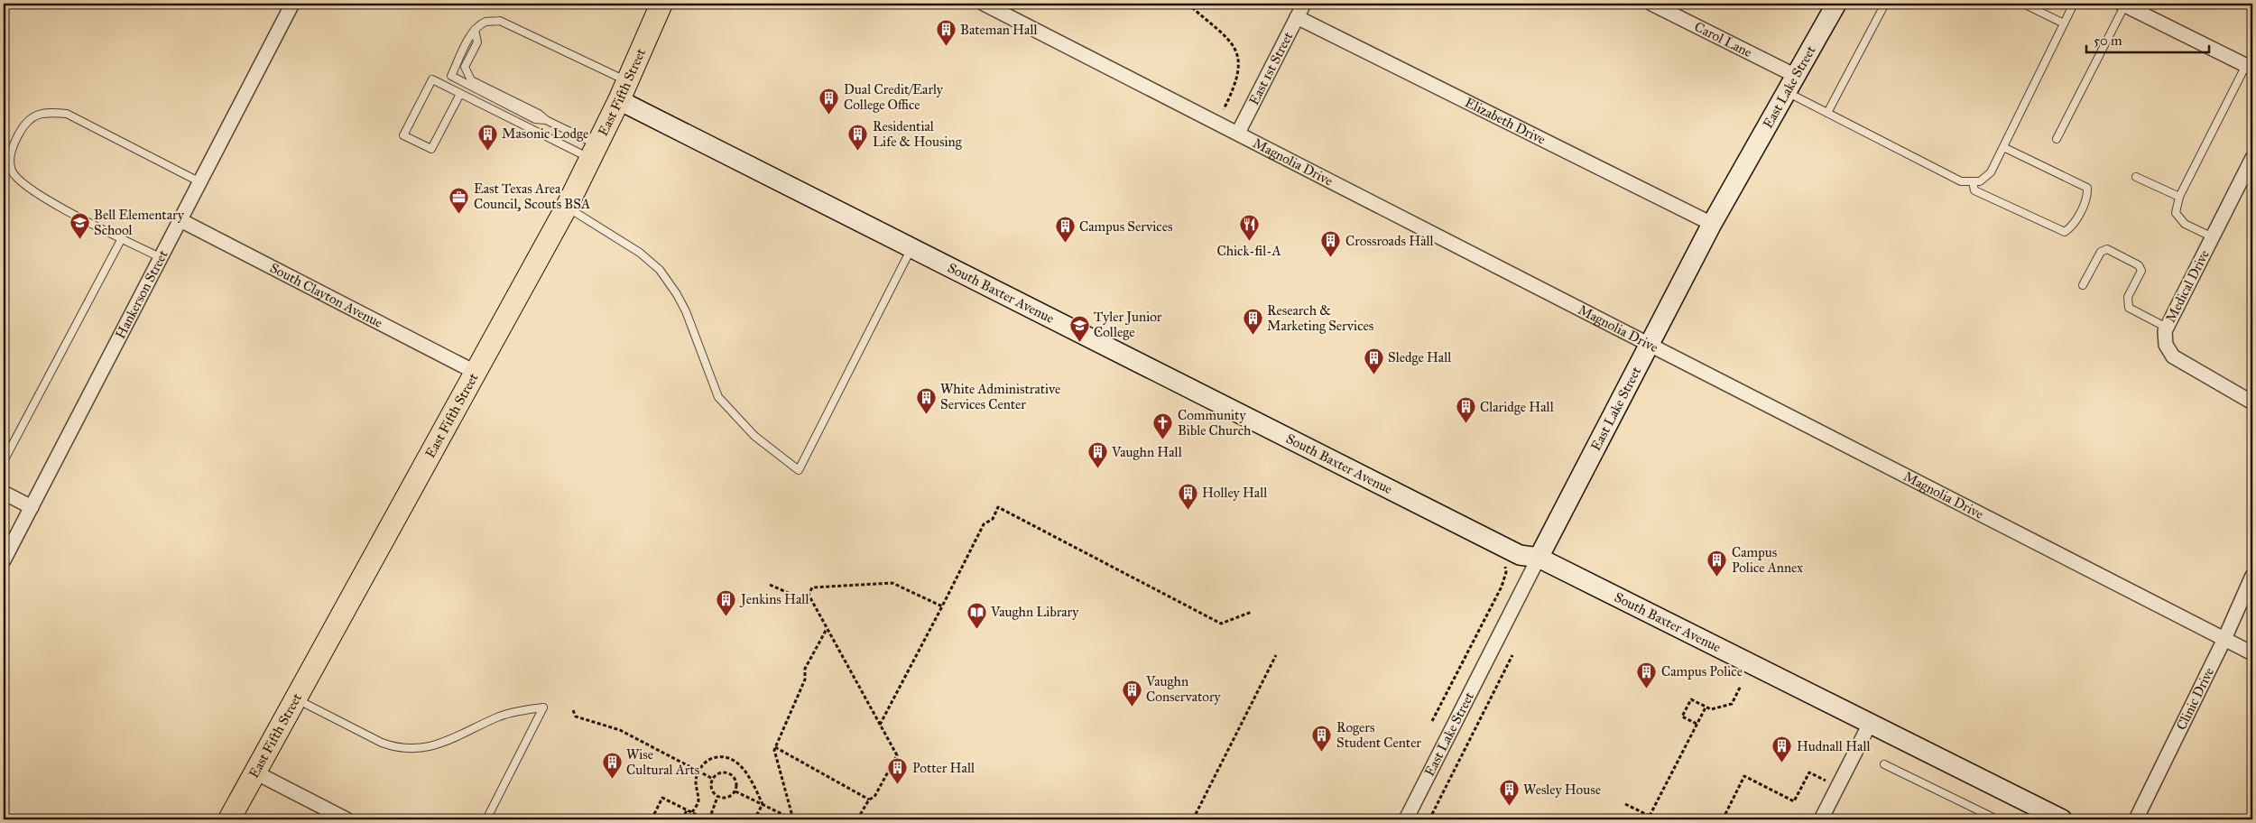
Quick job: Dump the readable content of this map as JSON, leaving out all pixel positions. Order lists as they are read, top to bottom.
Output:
{
  "streets": {
    "main road": ["East Fifth Street"],
    "street": [
      "Carol Lane",
      "East 1st Street",
      "East Lake Street",
      "Elizabeth Drive",
      "Magnolia Drive",
      "Medical Drive",
      "Hankerson Street",
      "South Baxter Avenue",
      "South Clayton Avenue",
      "Clinic Drive"
    ]
  },
  "crossings": [
    ["Carol Lane", "East Lake Street"],
    ["East 1st Street", "Elizabeth Drive"],
    ["East 1st Street", "Magnolia Drive"],
    ["East Lake Street", "Elizabeth Drive"],
    ["East Lake Street", "Magnolia Drive"],
    ["East Lake Street", "South Baxter Avenue"],
    ["East Fifth Street", "South Baxter Avenue"],
    ["East Fifth Street", "South Clayton Avenue"],
    ["Magnolia Drive", "Clinic Drive"],
    ["Hankerson Street", "South Clayton Avenue"]
  ],
  "places": {
    "building": [
      "Bateman Hall",
      "Dual Credit/Early College Office",
      "Masonic Lodge",
      "Residential Life & Housing",
      "Campus Services",
      "Crossroads Hall",
      "Research & Marketing Services",
      "Sledge Hall",
      "White Administrative Services Center",
      "Claridge Hall",
      "Vaughn Hall",
      "Holley Hall",
      "Campus Police Annex",
      "Jenkins Hall",
      "Campus Police",
      "Vaughn Conservatory",
      "Rogers Student Center",
      "Hudnall Hall",
      "Wise Cultural Arts",
      "Potter Hall",
      "Wesley House"
    ],
    "office": ["East Texas Area Council, Scouts BSA"],
    "school or university": ["Bell Elementary School", "Tyler Junior College"],
    "restaurant": ["Chick-fil-A"],
    "church": ["Community Bible Church"],
    "library": ["Vaughn Library"]
  },
  "scale_bar": "50 m"
}
